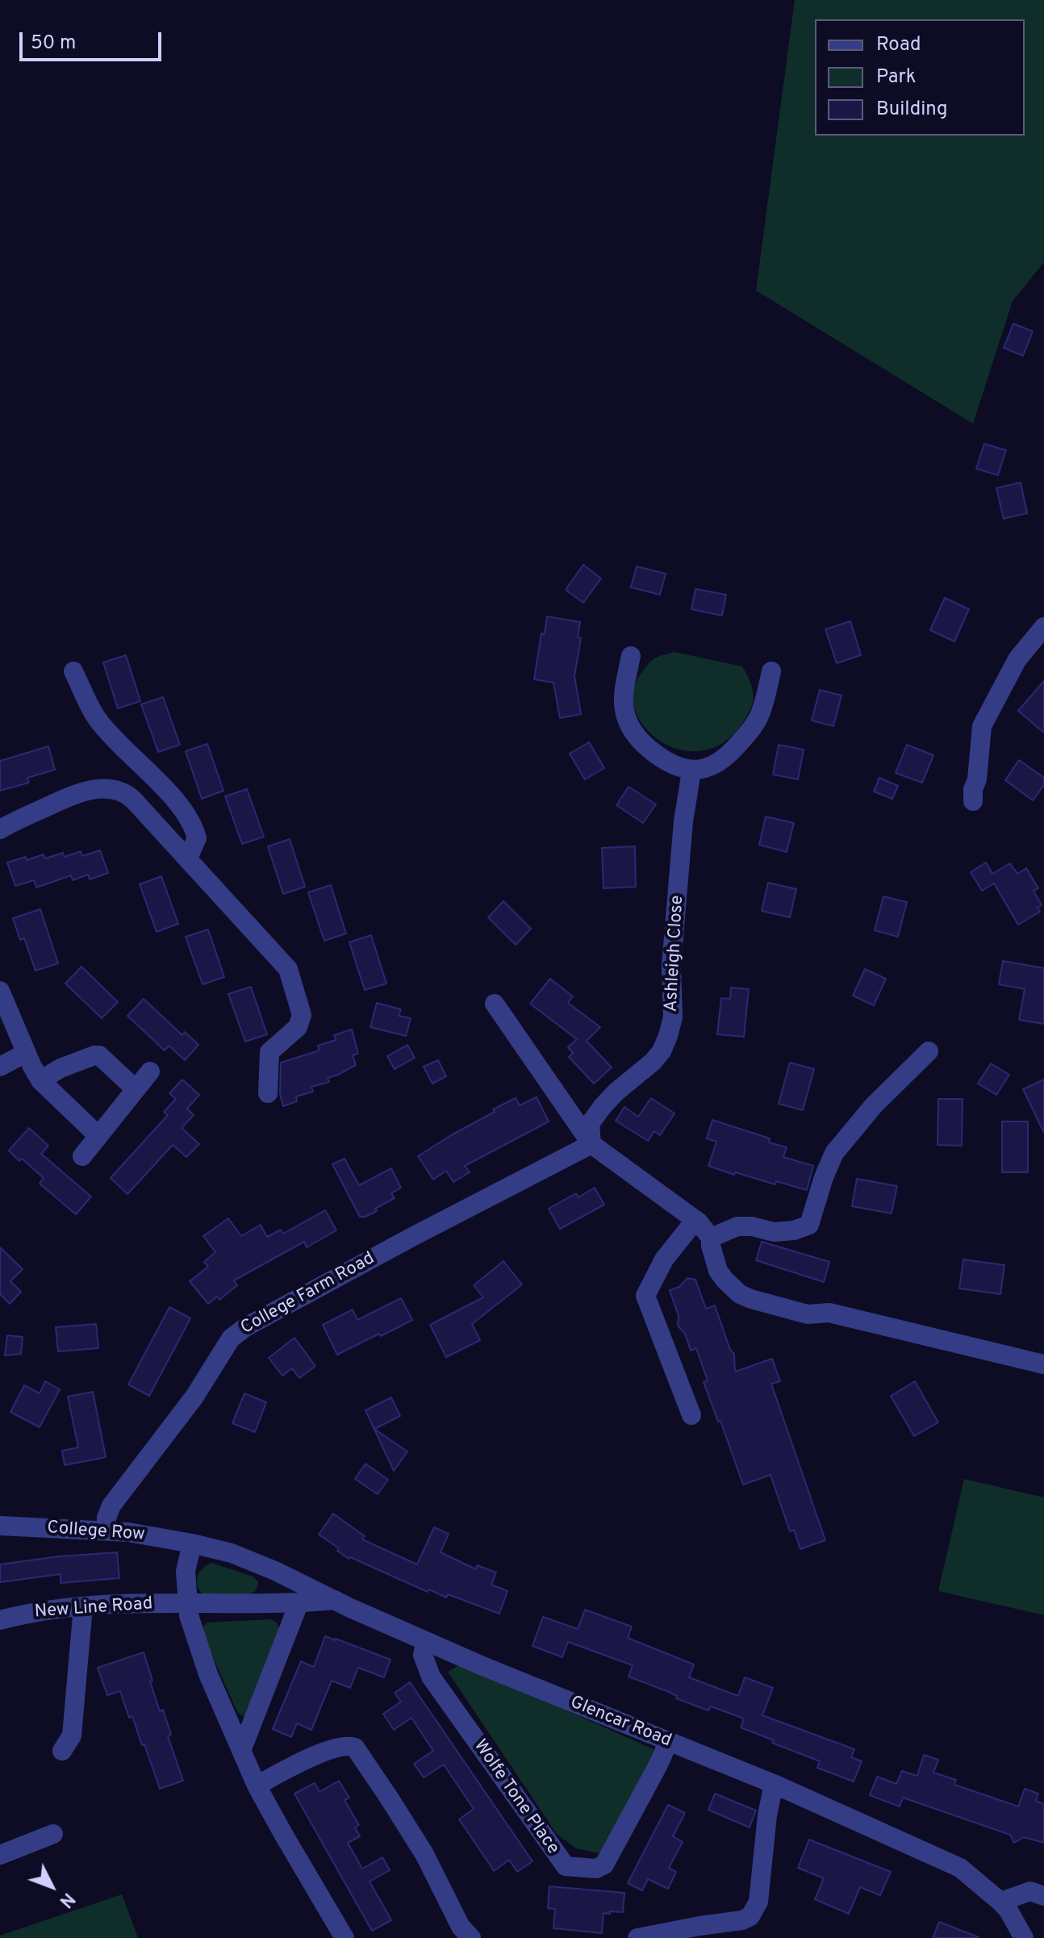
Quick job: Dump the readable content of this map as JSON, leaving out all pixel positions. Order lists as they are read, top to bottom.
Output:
{
  "streets": {
    "street": [
      "Ashleigh Close",
      "College Farm Road",
      "College Row",
      "New Line Road",
      "Glencar Road",
      "Wolfe Tone Place"
    ]
  },
  "crossings": [
    ["Ashleigh Close", "College Farm Road"],
    ["College Farm Road", "College Row"],
    ["College Row", "Glencar Road"],
    ["New Line Road", "Glencar Road"],
    ["Glencar Road", "Wolfe Tone Place"]
  ],
  "legend": ["Road", "Park", "Building"],
  "scale_bar": "50 m",
  "north": "bottom right"
}
